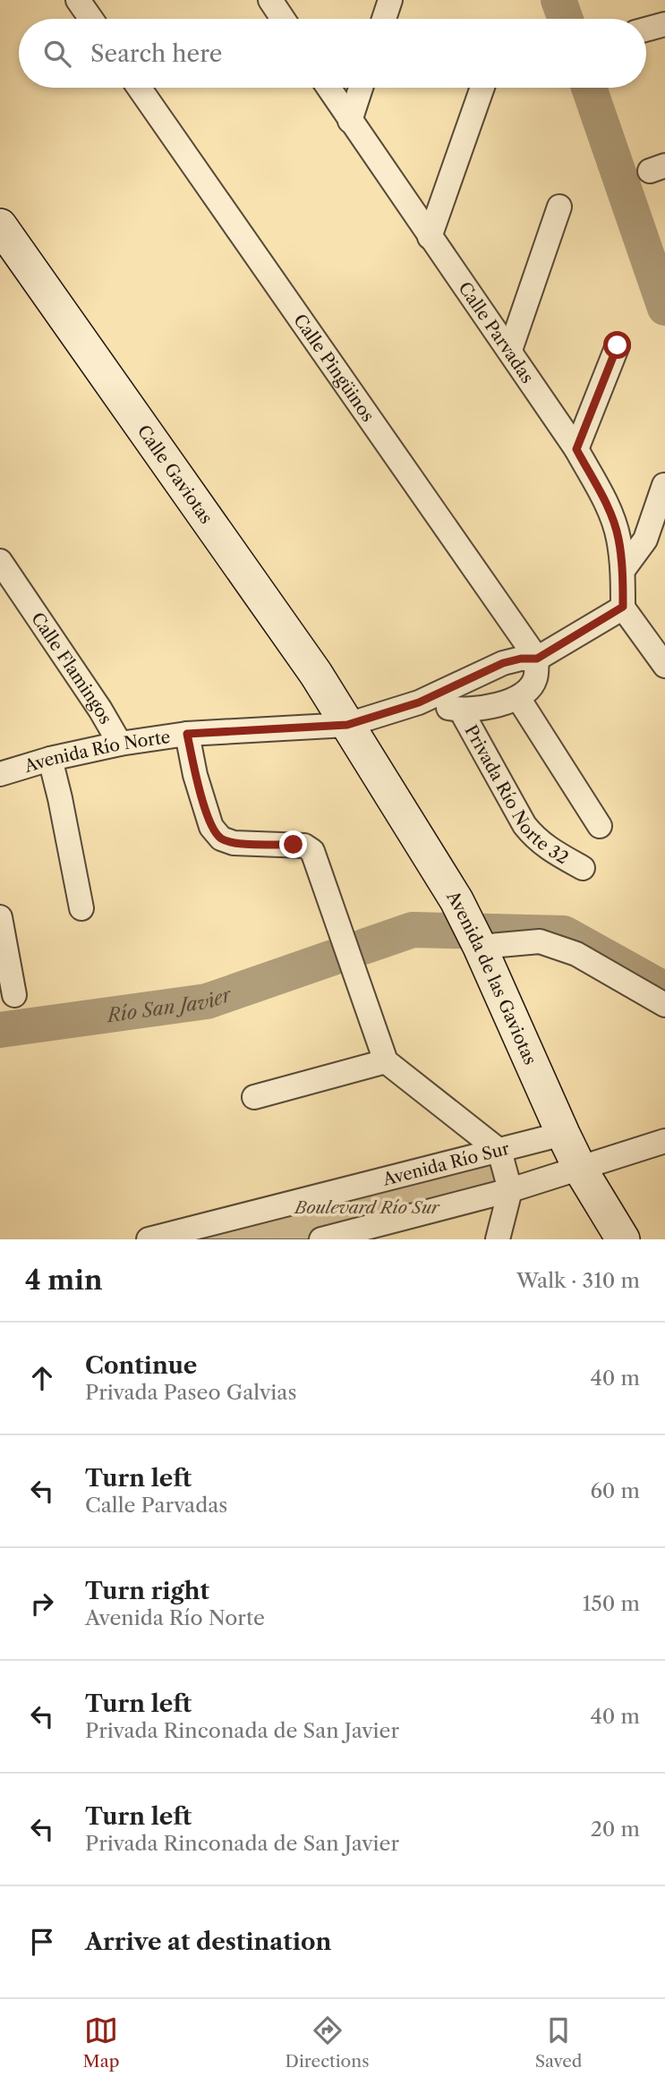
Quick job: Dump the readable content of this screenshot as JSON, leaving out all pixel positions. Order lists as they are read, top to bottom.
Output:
{
  "streets": {
    "street": [
      "Calle Parvadas",
      "Calle Pingüinos",
      "Calle Gaviotas",
      "Calle Flamingos",
      "Avenida Río Norte",
      "Privada Río Norte 32",
      "Avenida de las Gaviotas",
      "Avenida Río Sur"
    ]
  },
  "crossings": [
    ["Calle Parvadas", "Avenida Río Norte"],
    ["Calle Pingüinos", "Avenida Río Norte"],
    ["Calle Gaviotas", "Avenida Río Norte"],
    ["Calle Gaviotas", "Avenida de las Gaviotas"],
    ["Calle Flamingos", "Avenida Río Norte"],
    ["Avenida Río Norte", "Privada Río Norte 32"],
    ["Avenida Río Norte", "Avenida de las Gaviotas"],
    ["Avenida de las Gaviotas", "Avenida Río Sur"]
  ],
  "water": ["Río San Javier"],
  "parks": ["Boulevard Río Sur"],
  "page": {
    "search": "Search here",
    "heading": ["4 min", "Walk · 310 m"],
    "list": [
      ["Continue", "Privada Paseo Galvias", "40 m"],
      ["Turn left", "Calle Parvadas", "60 m"],
      ["Turn right", "Avenida Río Norte", "150 m"],
      ["Turn left", "Privada Rinconada de San Javier", "40 m"],
      ["Turn left", "Privada Rinconada de San Javier", "20 m"],
      "Arrive at destination"
    ],
    "nav": ["Map", "Directions", "Saved"]
  }
}
